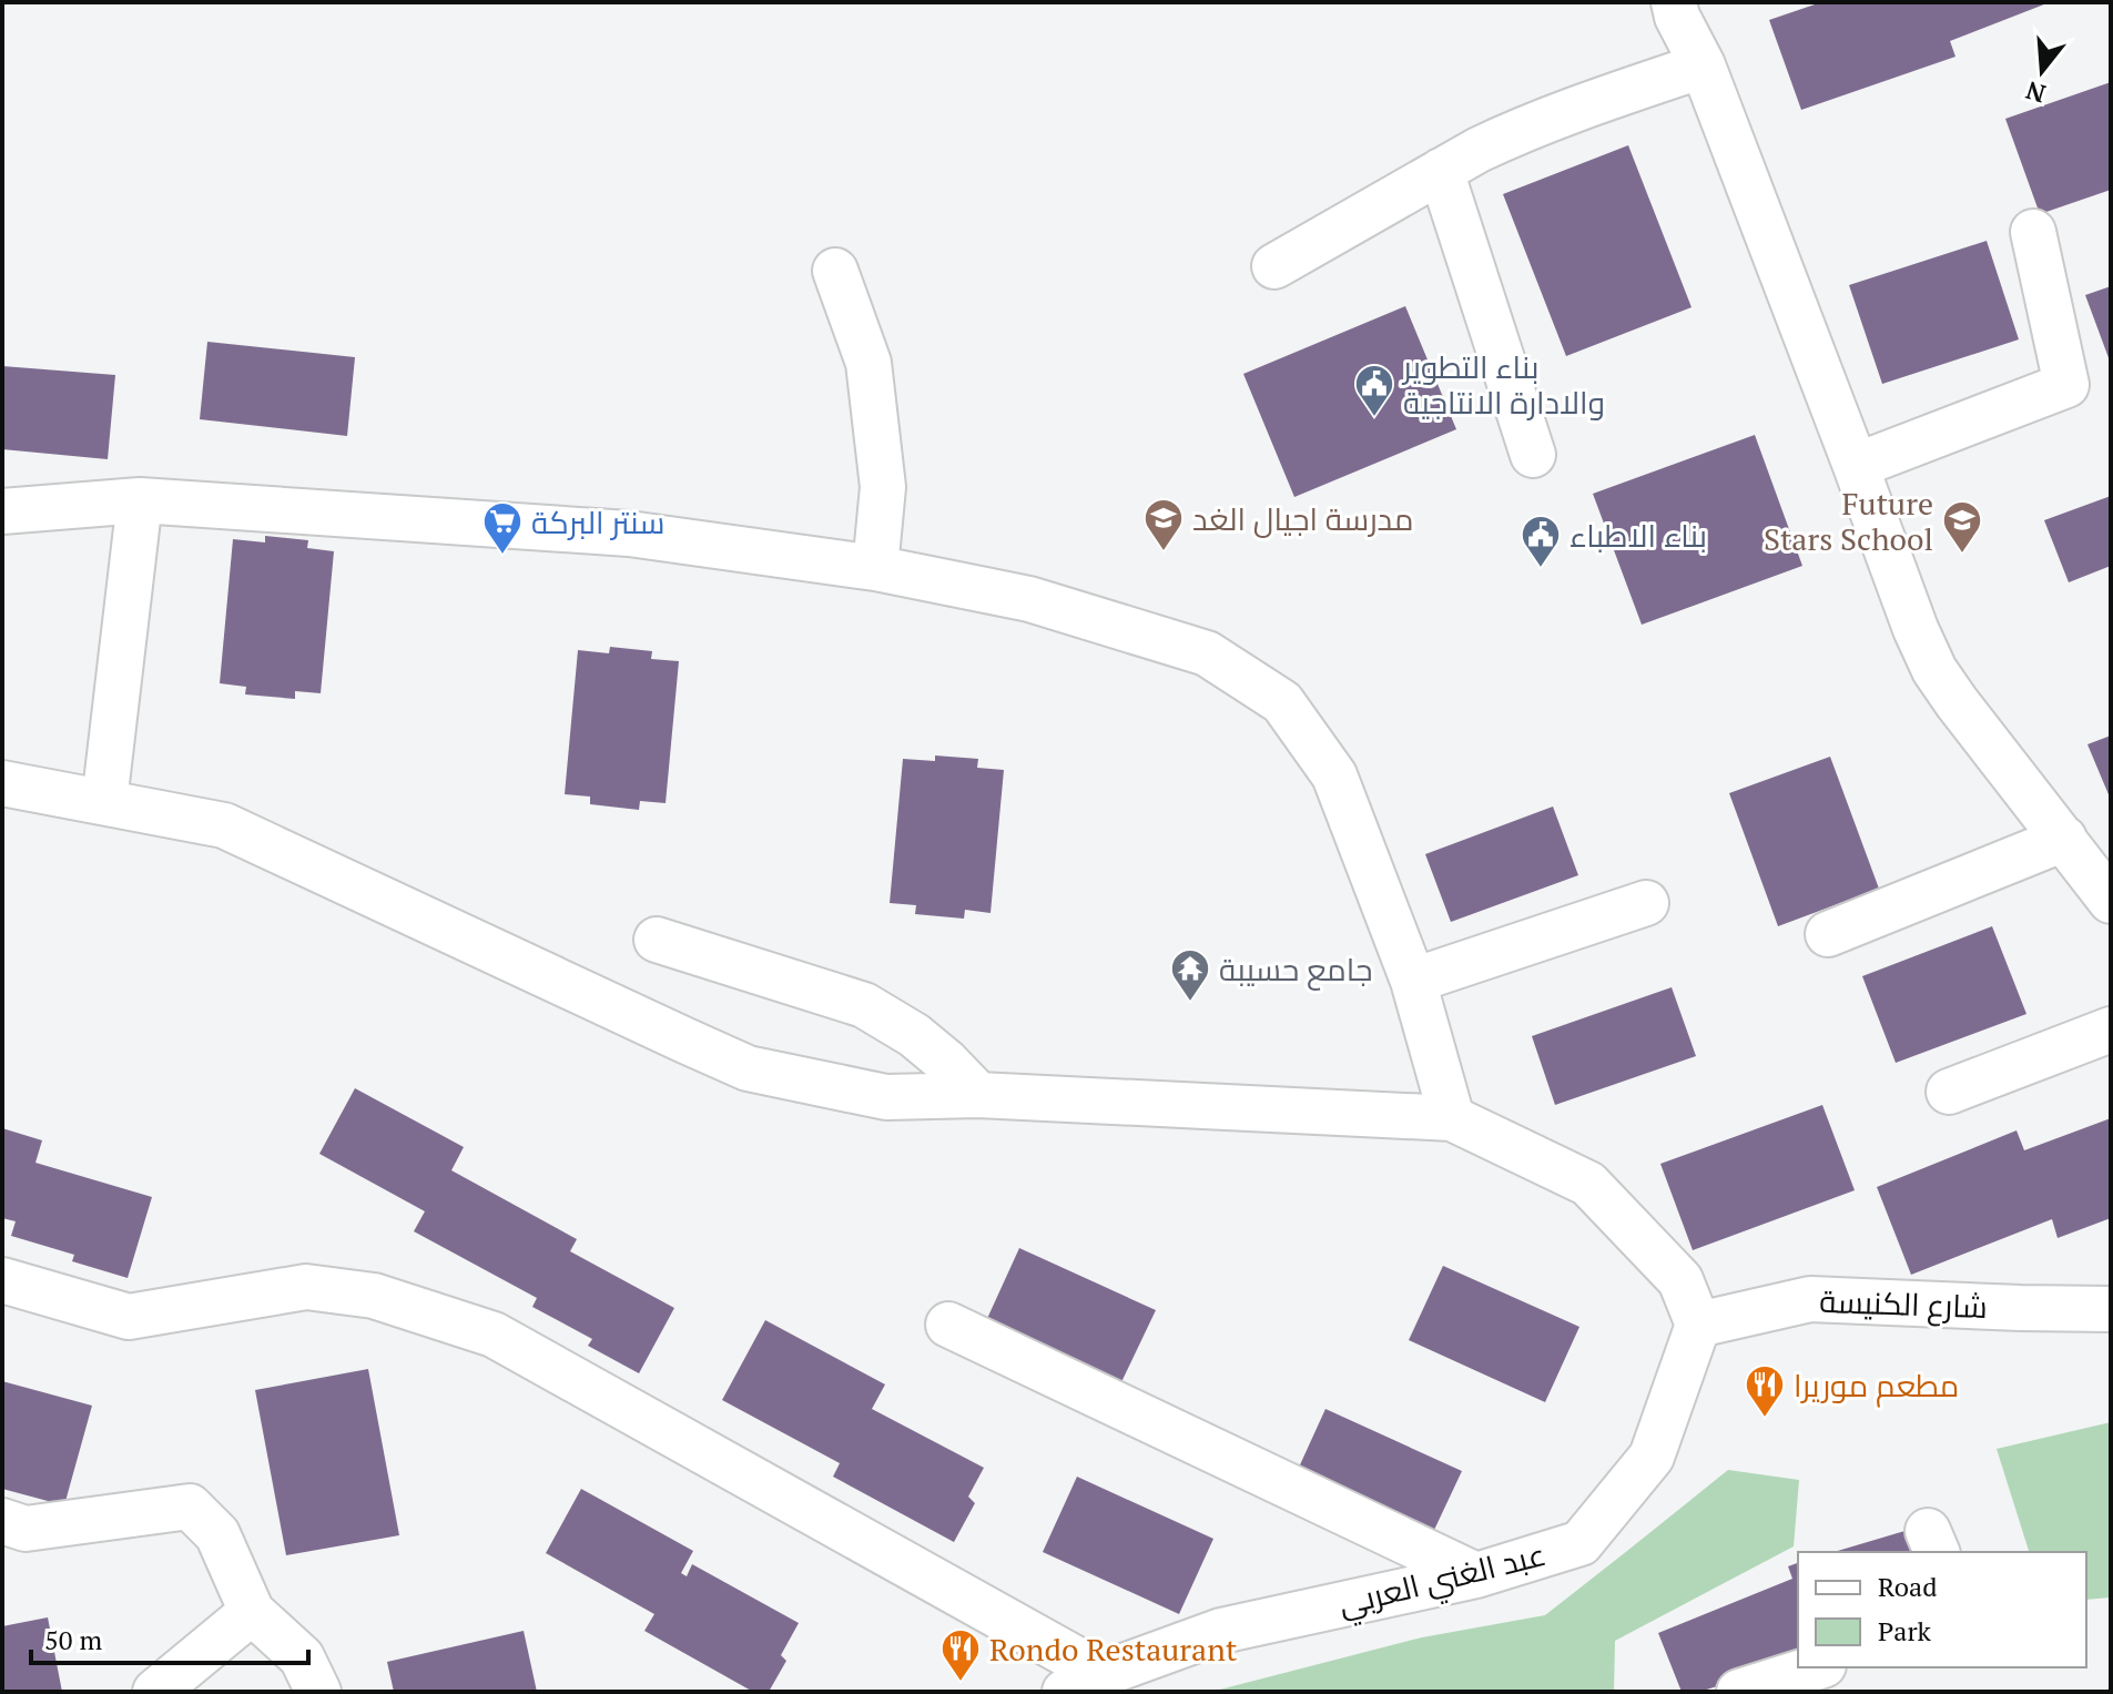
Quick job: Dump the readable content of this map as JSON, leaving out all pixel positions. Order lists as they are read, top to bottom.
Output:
{
  "streets": {
    "street": ["شارع الكنيسة", "عبد الغني العربي"]
  },
  "crossings": [
    ["شارع الكنيسة", "عبد الغني العربي"]
  ],
  "places": {
    "public building": ["بناء التطوير والادارة الانتاجية", "بناء الاطباء"],
    "school or university": ["مدرسة اجيال الغد", "Future Stars School"],
    "supermarket": ["سنتر البركة"],
    "temple": ["جامع حسيبة"],
    "restaurant": ["مطعم موريرا", "Rondo Restaurant"]
  },
  "legend": ["Road", "Park"],
  "scale_bar": "50 m",
  "north": "bottom"
}
